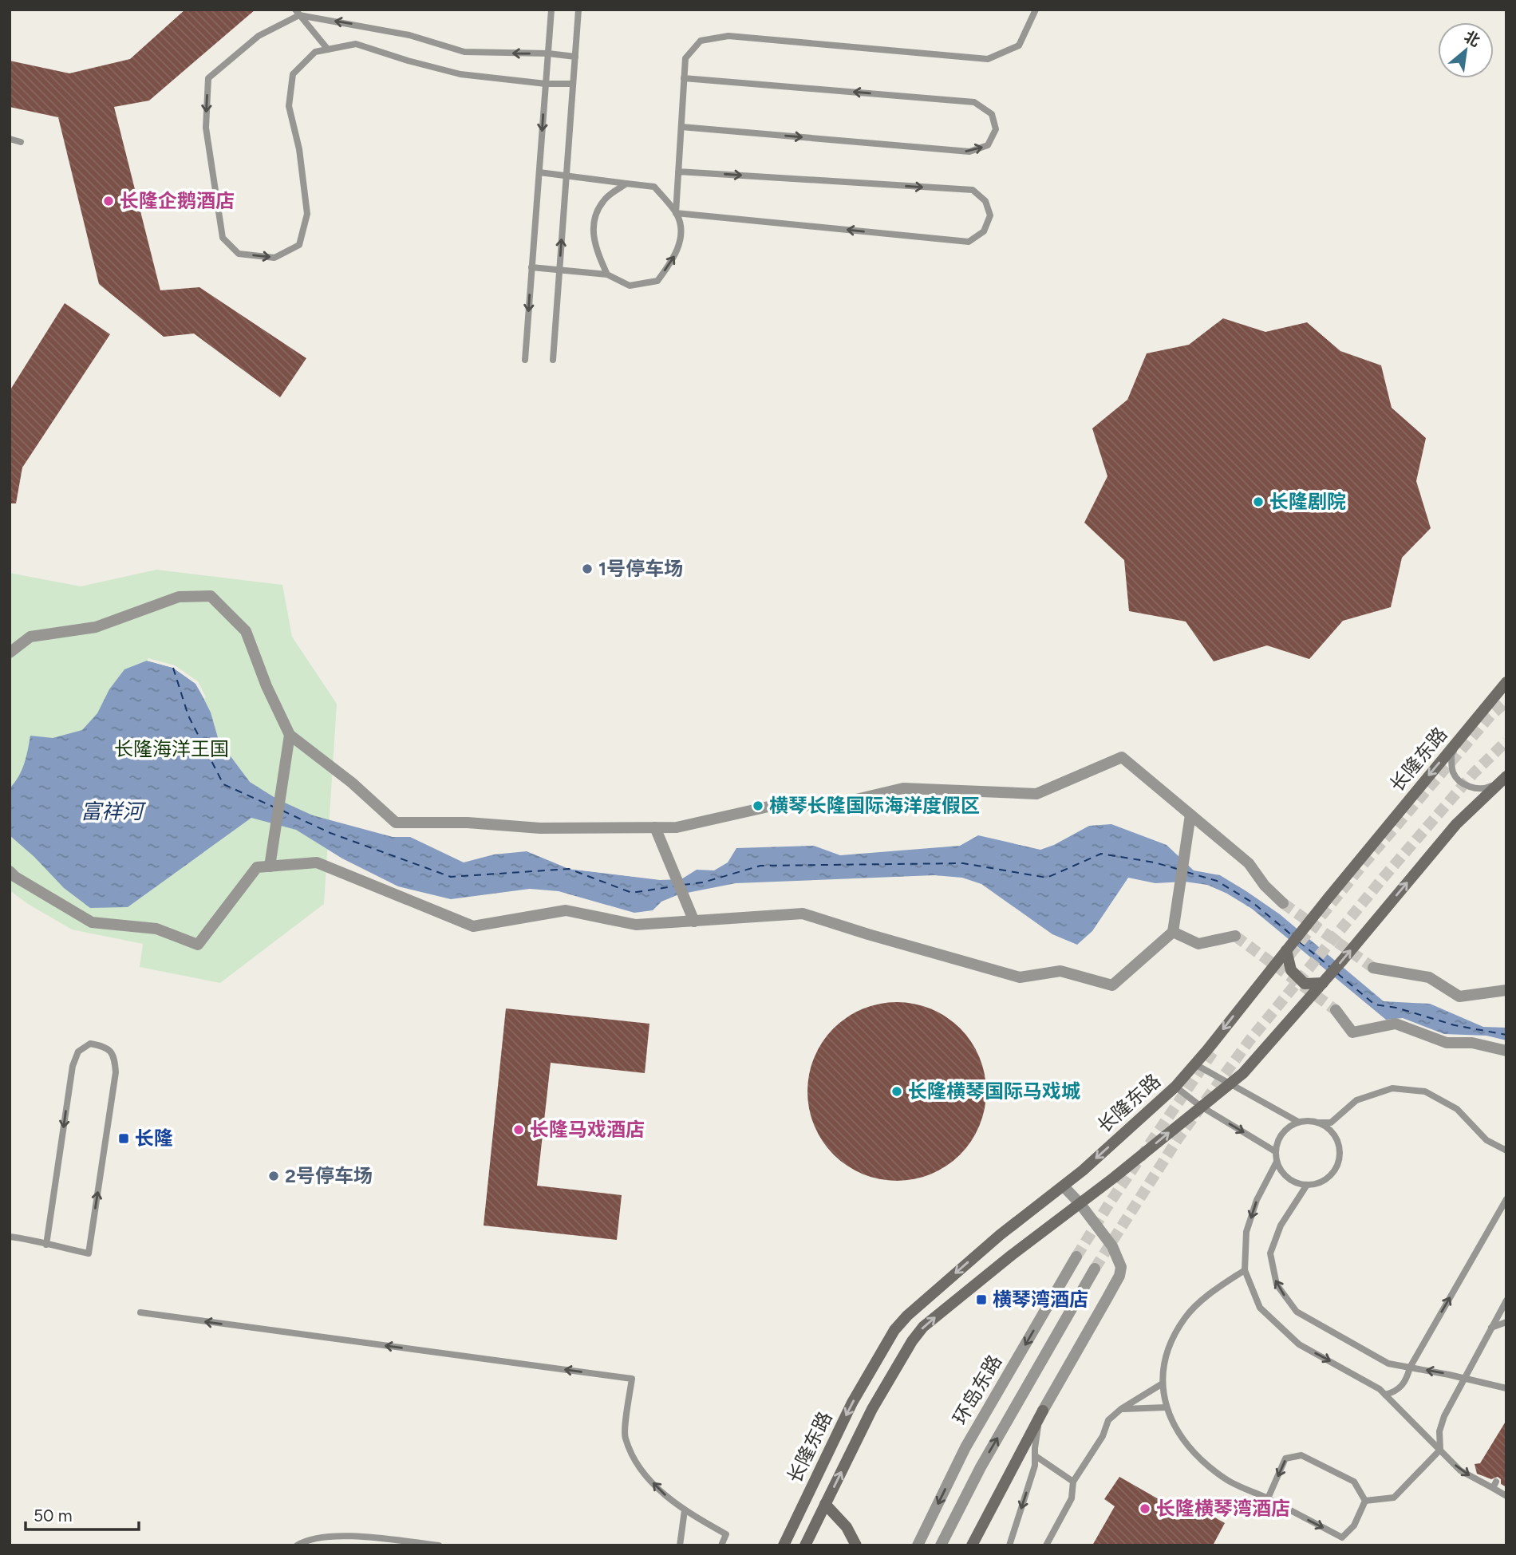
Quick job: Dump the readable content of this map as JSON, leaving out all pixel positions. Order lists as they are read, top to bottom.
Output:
{
  "streets": {
    "main road": ["长隆东路"],
    "street": ["环岛东路"]
  },
  "water": ["富祥河"],
  "parks": ["长隆海洋王国"],
  "places": {
    "other": [
      "长隆企鹅酒店",
      "长隆剧院",
      "1号停车场",
      "横琴长隆国际海洋度假区",
      "长隆横琴国际马戏城",
      "长隆马戏酒店",
      "2号停车场",
      "长隆横琴湾酒店"
    ],
    "transit": ["长隆", "横琴湾酒店"]
  },
  "scale_bar": "50 m",
  "north": "top right"
}
